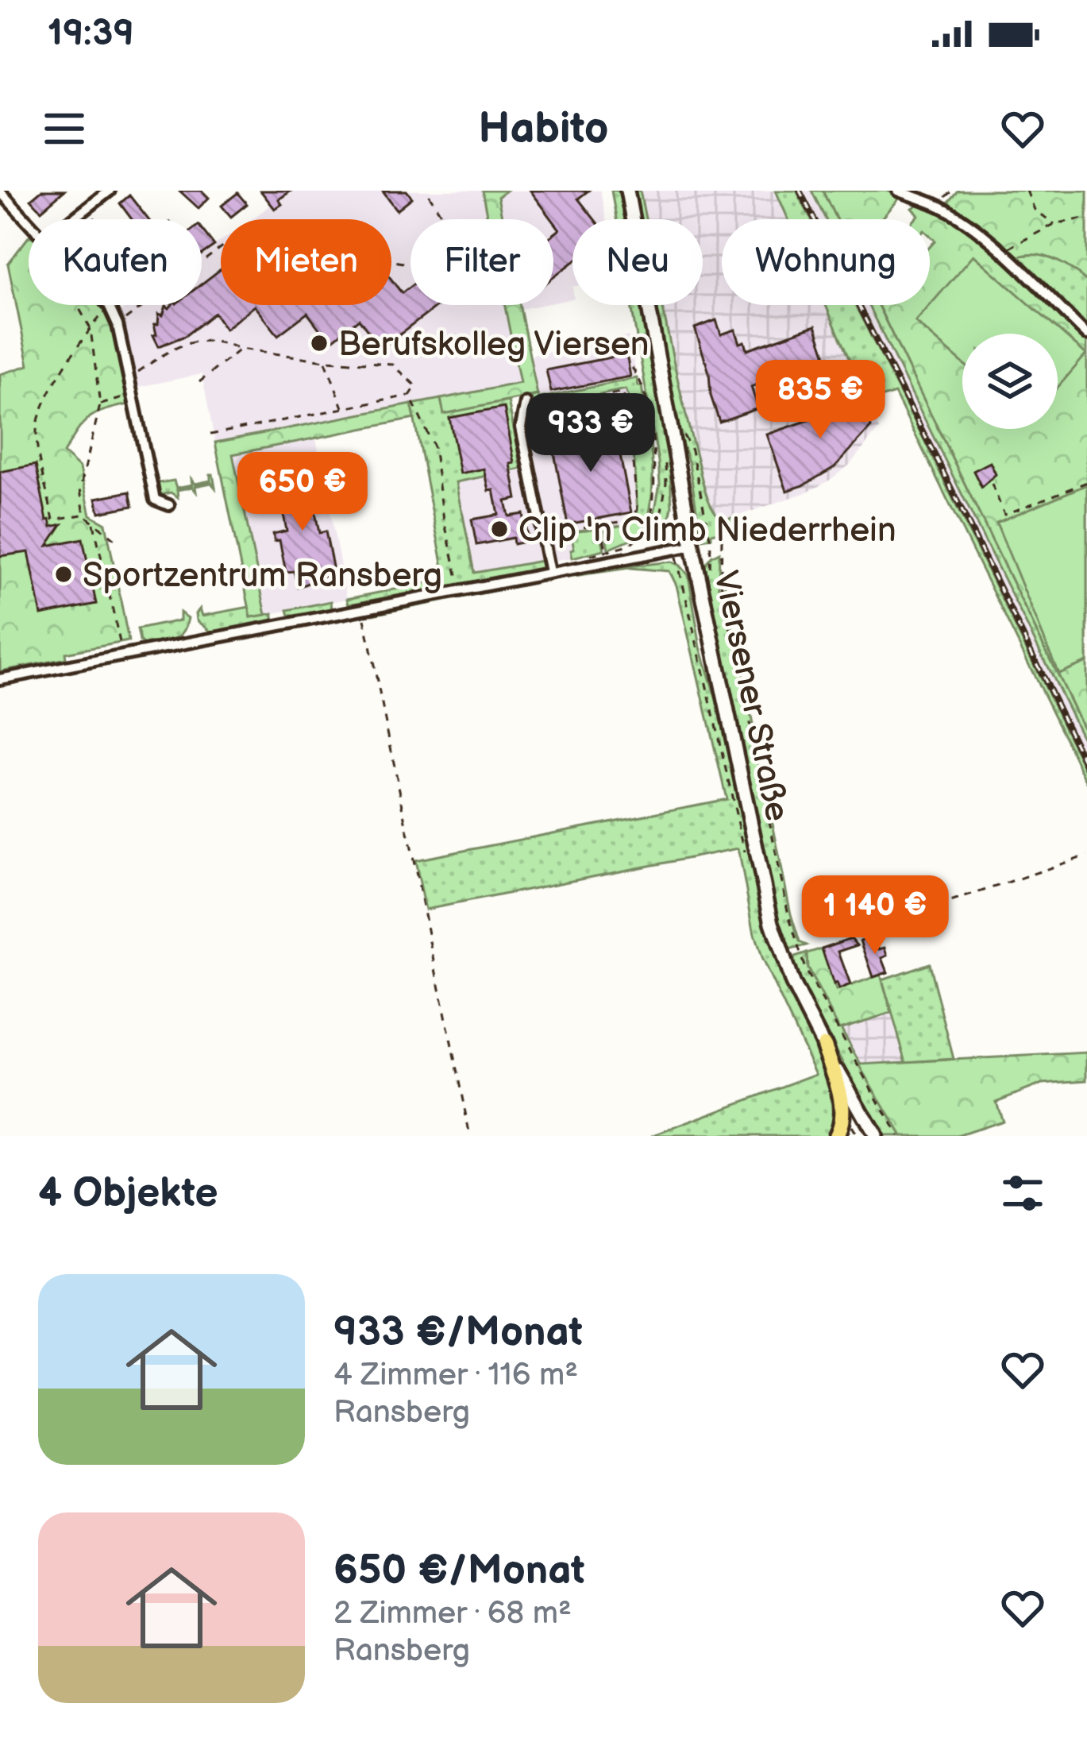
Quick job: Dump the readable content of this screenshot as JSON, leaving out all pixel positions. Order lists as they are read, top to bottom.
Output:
{
  "streets": {
    "main road": ["Viersener Straße"]
  },
  "places": ["Berufskolleg Viersen", "Clip 'n Climb Niederrhein", "Sportzentrum Ransberg"],
  "page": {
    "status": "19:39",
    "header": "Habito",
    "chip": [
      "Kaufen",
      "Mieten",
      "Filter",
      "Neu",
      "Wohnung"
    ],
    "price": [
      "835 €",
      "933 €",
      "650 €",
      "1 140 €"
    ],
    "heading": "4 Objekte",
    "list": [
      {
        "name": "933 €/Monat",
        "note": "4 Zimmer · 116 m² · Ransberg"
      },
      {
        "name": "650 €/Monat",
        "note": "2 Zimmer · 68 m² · Ransberg"
      }
    ]
  }
}
